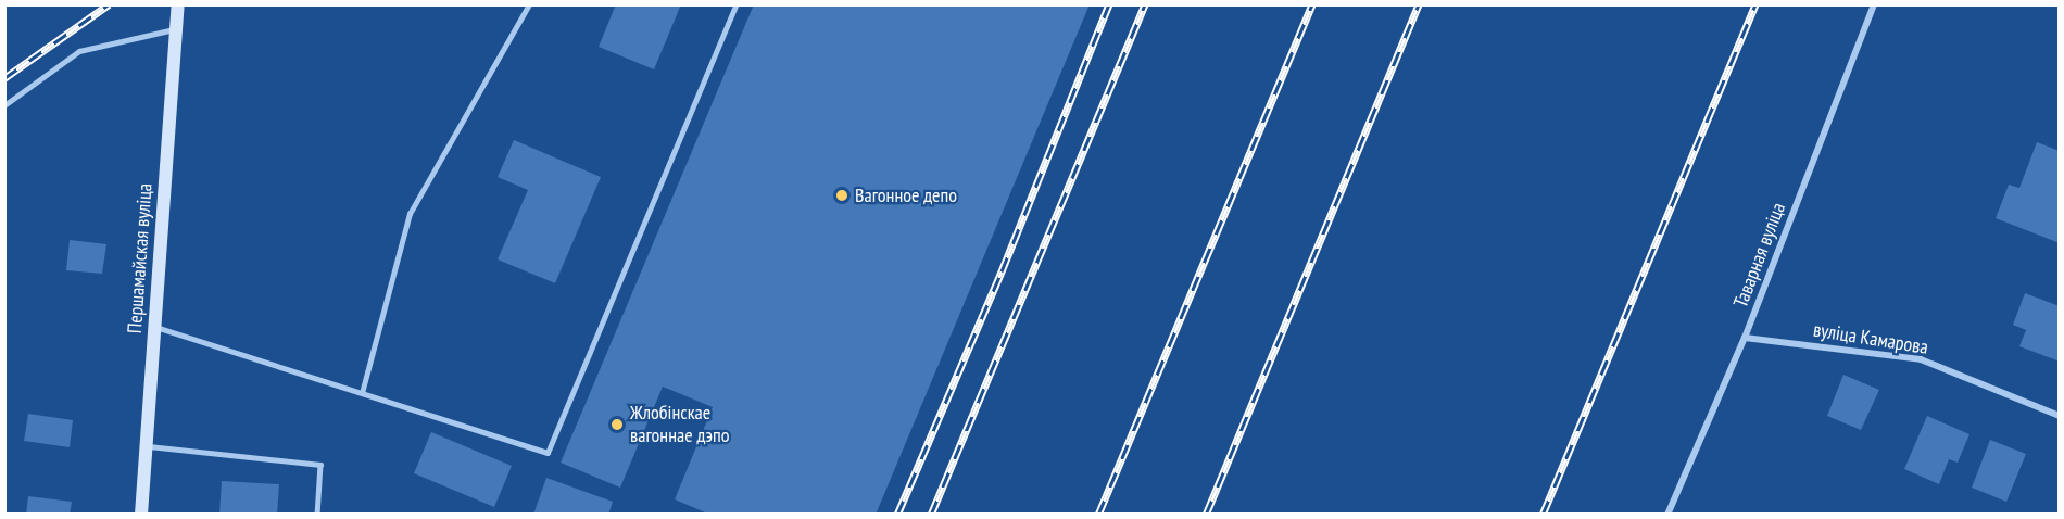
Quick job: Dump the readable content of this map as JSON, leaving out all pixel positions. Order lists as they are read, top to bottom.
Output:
{
  "streets": {
    "street": ["Таварная вуліца", "Першамайская вуліца", "вуліца Камарова"]
  },
  "crossings": [
    ["Таварная вуліца", "вуліца Камарова"]
  ],
  "places": ["Вагонное депо", "Жлобінскае вагоннае дэпо"]
}
